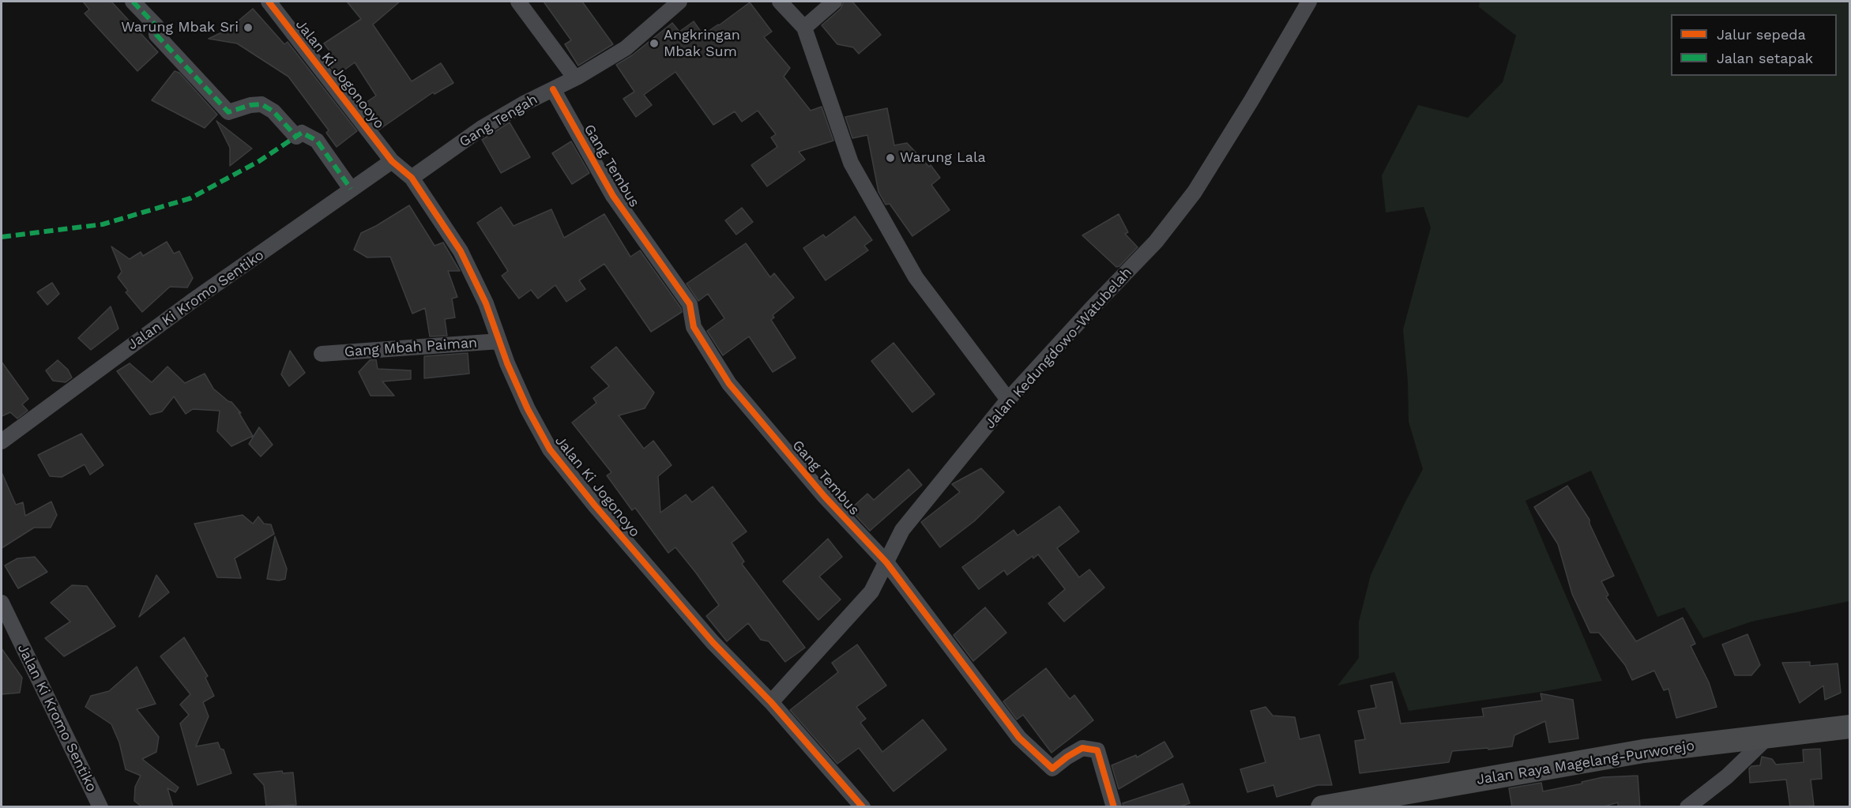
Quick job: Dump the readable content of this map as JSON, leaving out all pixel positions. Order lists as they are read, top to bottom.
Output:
{
  "streets": {
    "main road": ["Jalan Raya Magelang-Purworejo"],
    "street": [
      "Jalan Ki Jogonooyo",
      "Gang Tengah",
      "Gang Tembus",
      "Jalan Ki Kromo Sentiko",
      "Gang Mbah Paiman",
      "Jalan Kedungdowo-Watubelah",
      "Jalan Ki Jogonoyo"
    ]
  },
  "crossings": [
    ["Jalan Ki Jogonooyo", "Jalan Ki Kromo Sentiko"],
    ["Jalan Ki Jogonooyo", "Jalan Ki Jogonoyo"],
    ["Gang Tengah", "Gang Tembus"],
    ["Gang Tengah", "Jalan Ki Jogonoyo"],
    ["Gang Tembus", "Jalan Kedungdowo-Watubelah"],
    ["Jalan Ki Kromo Sentiko", "Jalan Ki Jogonoyo"],
    ["Gang Mbah Paiman", "Jalan Ki Jogonoyo"],
    ["Jalan Kedungdowo-Watubelah", "Jalan Ki Jogonoyo"]
  ],
  "places": ["Warung Mbak Sri", "Angkringan Mbak Sum", "Warung Lala"],
  "legend": ["Jalur sepeda", "Jalan setapak"]
}
